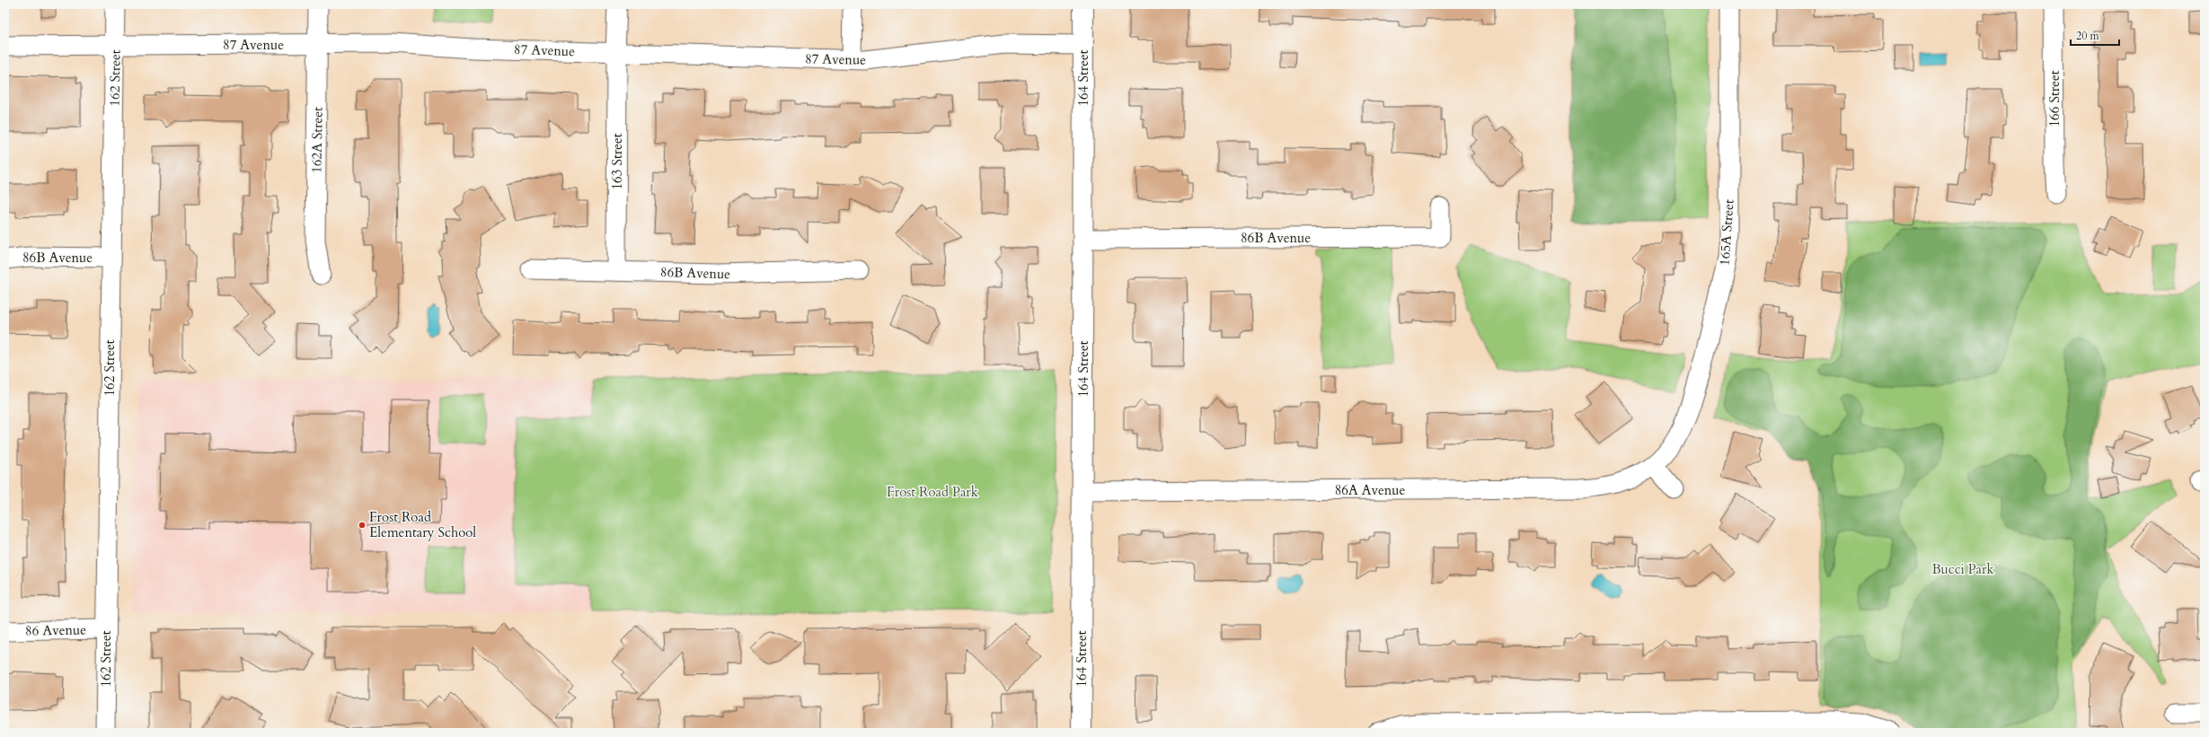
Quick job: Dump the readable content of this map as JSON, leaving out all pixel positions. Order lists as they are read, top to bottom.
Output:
{
  "streets": {
    "street": [
      "87 Avenue",
      "162 Street",
      "164 Street",
      "166 Street",
      "162A Street",
      "163 Street",
      "165A Street",
      "86B Avenue",
      "86A Avenue",
      "86 Avenue"
    ]
  },
  "crossings": [
    ["87 Avenue", "162 Street"],
    ["87 Avenue", "164 Street"],
    ["87 Avenue", "162A Street"],
    ["87 Avenue", "163 Street"],
    ["162 Street", "86B Avenue"],
    ["162 Street", "86 Avenue"],
    ["164 Street", "86B Avenue"],
    ["164 Street", "86A Avenue"],
    ["163 Street", "86B Avenue"],
    ["165A Street", "86A Avenue"]
  ],
  "parks": ["Frost Road Park", "Bucci Park"],
  "places": ["Frost Road Elementary School"],
  "scale_bar": "20 m"
}
